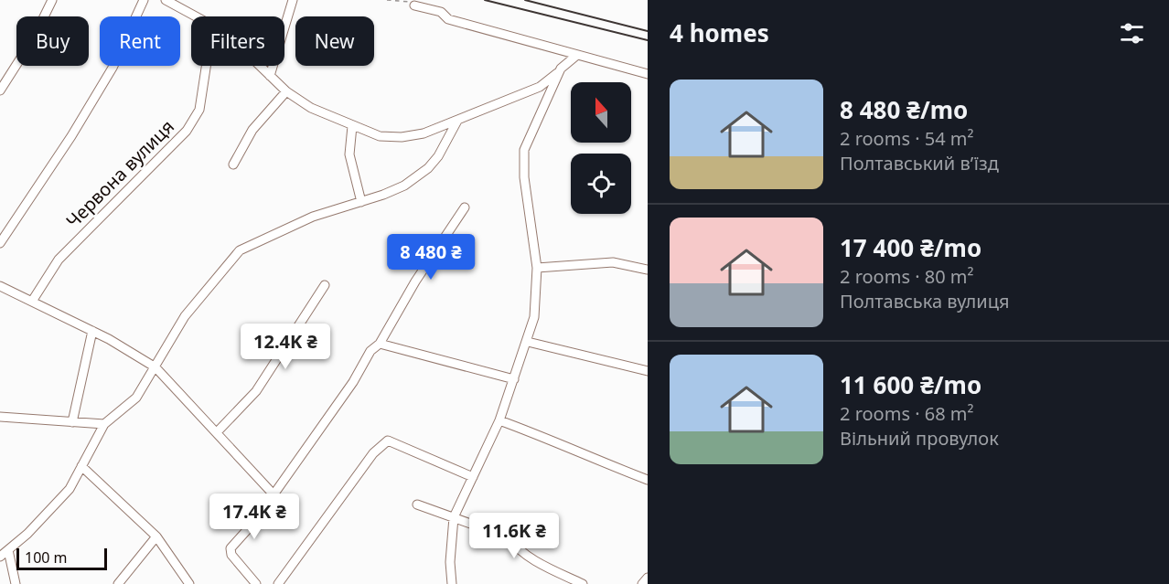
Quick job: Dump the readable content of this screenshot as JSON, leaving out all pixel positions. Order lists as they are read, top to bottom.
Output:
{
  "streets": {
    "street": ["Червона вулиця"]
  },
  "scale_bar": "100 m",
  "north": "top",
  "page": {
    "heading": "4 homes",
    "chip": [
      "Buy",
      "Rent",
      "Filters",
      "New"
    ],
    "list": [
      {
        "name": "8 480 ₴/mo",
        "note": "2 rooms · 54 m² · Полтавський в’їзд"
      },
      {
        "name": "17 400 ₴/mo",
        "note": "2 rooms · 80 m² · Полтавська вулиця"
      },
      {
        "name": "11 600 ₴/mo",
        "note": "2 rooms · 68 m² · Вільний провулок"
      }
    ],
    "price": [
      "8 480 ₴",
      "12.4K ₴",
      "17.4K ₴",
      "11.6K ₴"
    ],
    "scale": "100 m"
  }
}
